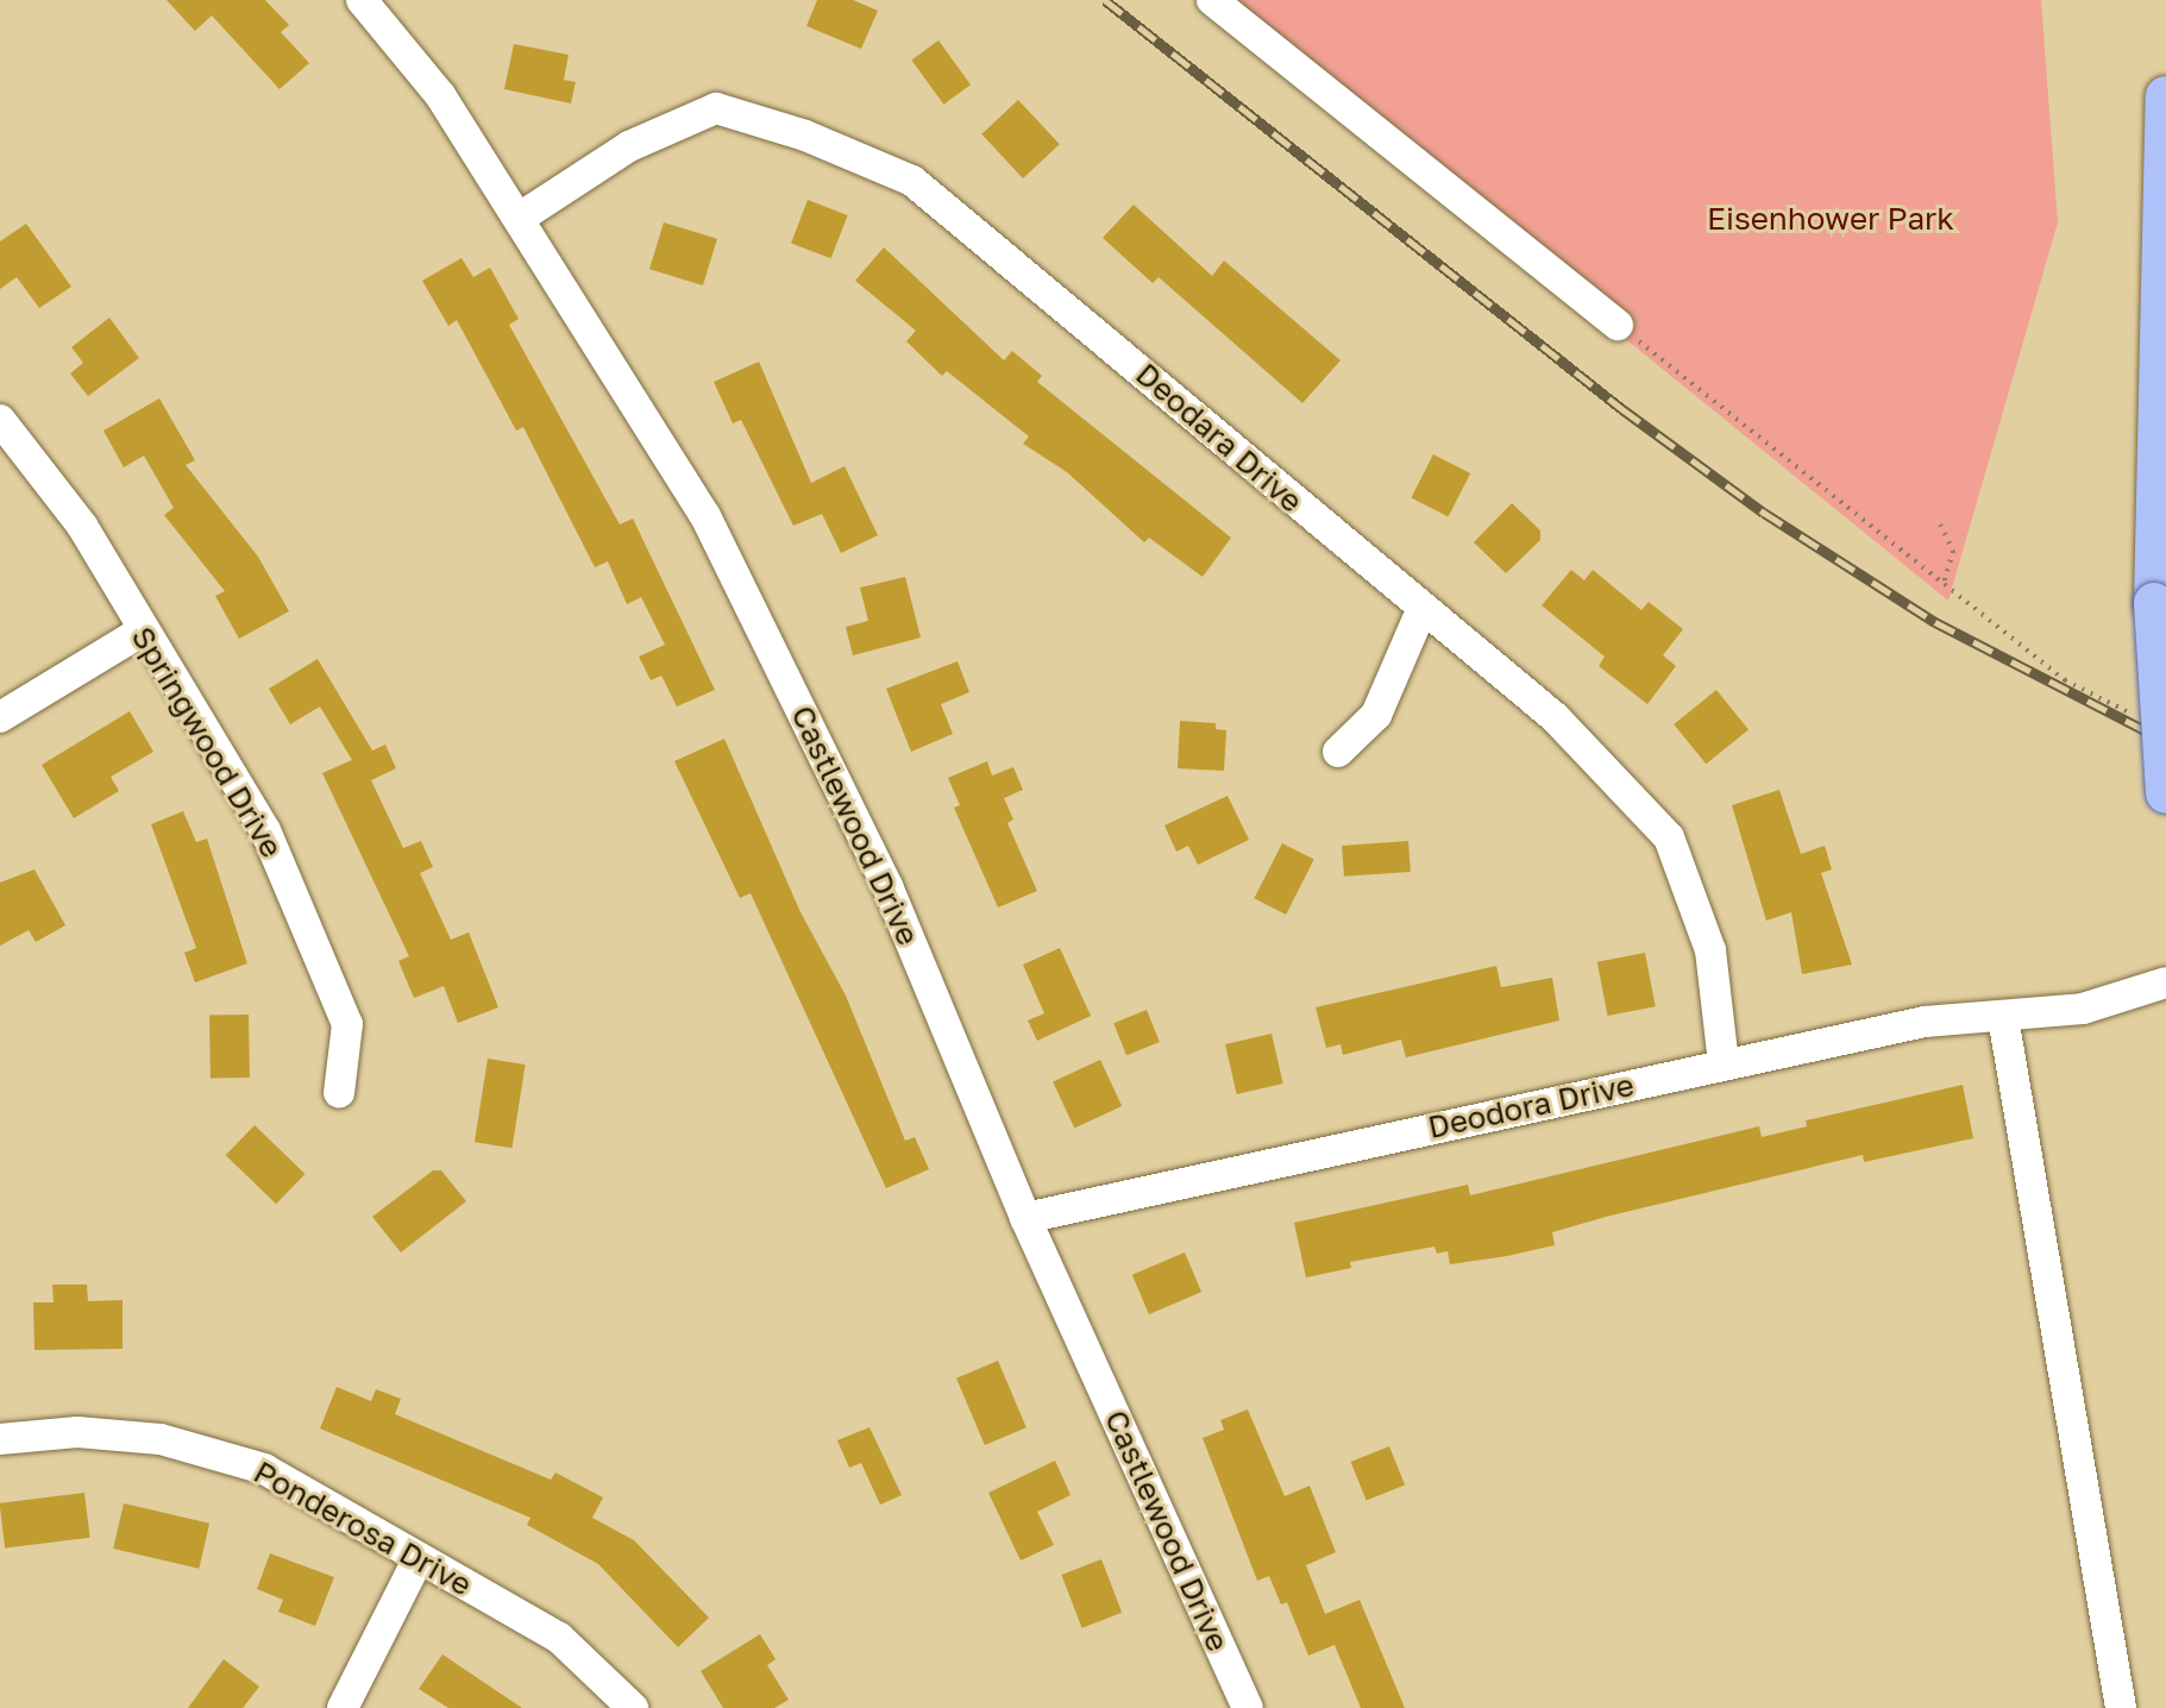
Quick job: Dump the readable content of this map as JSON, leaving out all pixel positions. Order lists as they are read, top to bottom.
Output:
{
  "streets": {
    "street": [
      "Deodara Drive",
      "Springwood Drive",
      "Castlewood Drive",
      "Deodora Drive",
      "Ponderosa Drive"
    ]
  },
  "crossings": [
    ["Deodara Drive", "Castlewood Drive"],
    ["Deodara Drive", "Deodora Drive"],
    ["Castlewood Drive", "Deodora Drive"]
  ],
  "parks": ["Eisenhower Park"]
}
